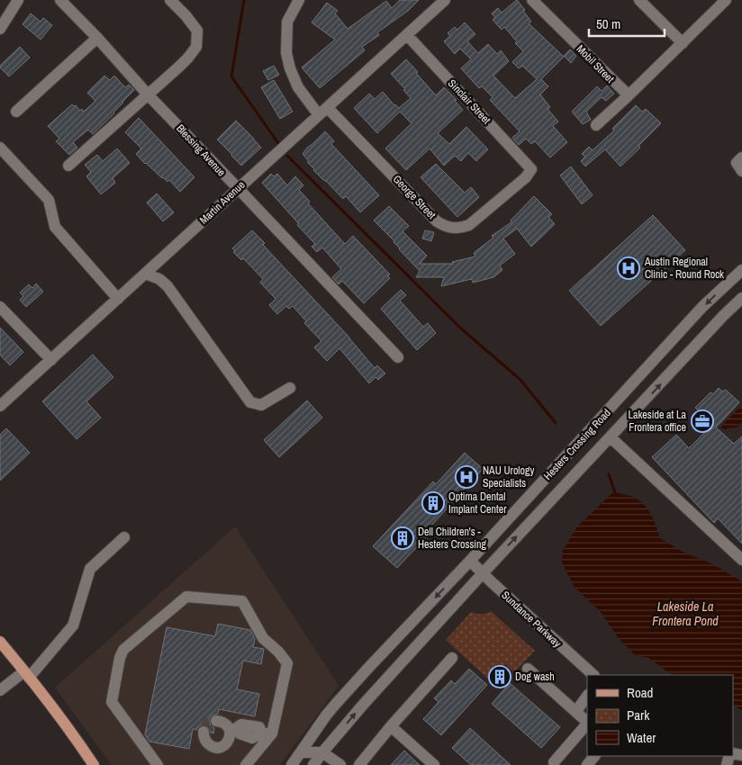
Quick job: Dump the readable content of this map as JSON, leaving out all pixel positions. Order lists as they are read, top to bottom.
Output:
{
  "streets": {
    "street": [
      "Mobil Street",
      "Sinclair Street",
      "Blessing Avenue",
      "George Street",
      "Martin Avenue",
      "Hesters Crossing Road",
      "Sundance Parkway"
    ]
  },
  "crossings": [
    ["Sinclair Street", "George Street"],
    ["Sinclair Street", "Martin Avenue"],
    ["Blessing Avenue", "Martin Avenue"],
    ["George Street", "Martin Avenue"],
    ["Hesters Crossing Road", "Sundance Parkway"]
  ],
  "water": ["Lakeside La Frontera Pond"],
  "places": {
    "hospital": ["Austin Regional Clinic - Round Rock", "NAU Urology Specialists"],
    "office": ["Lakeside at La Frontera office"],
    "building": ["Optima Dental Implant Center", "Dell Children's - Hesters Crossing", "Dog wash"]
  },
  "legend": ["Road", "Park", "Water"],
  "scale_bar": "50 m"
}
